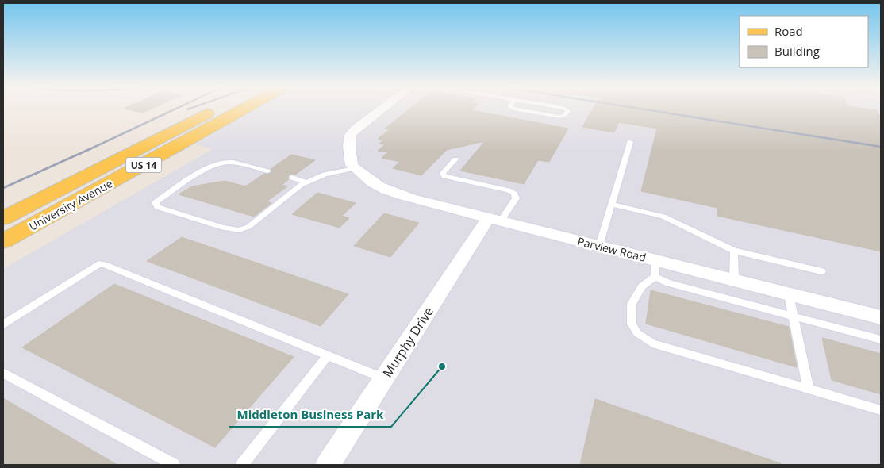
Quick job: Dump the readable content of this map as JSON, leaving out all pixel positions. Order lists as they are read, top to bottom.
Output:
{
  "streets": {
    "main road": ["US 14", "University Avenue"],
    "street": ["Parview Road", "Murphy Drive"]
  },
  "crossings": [
    ["Parview Road", "Murphy Drive"]
  ],
  "places": ["Middleton Business Park"],
  "legend": ["Road", "Building"]
}
